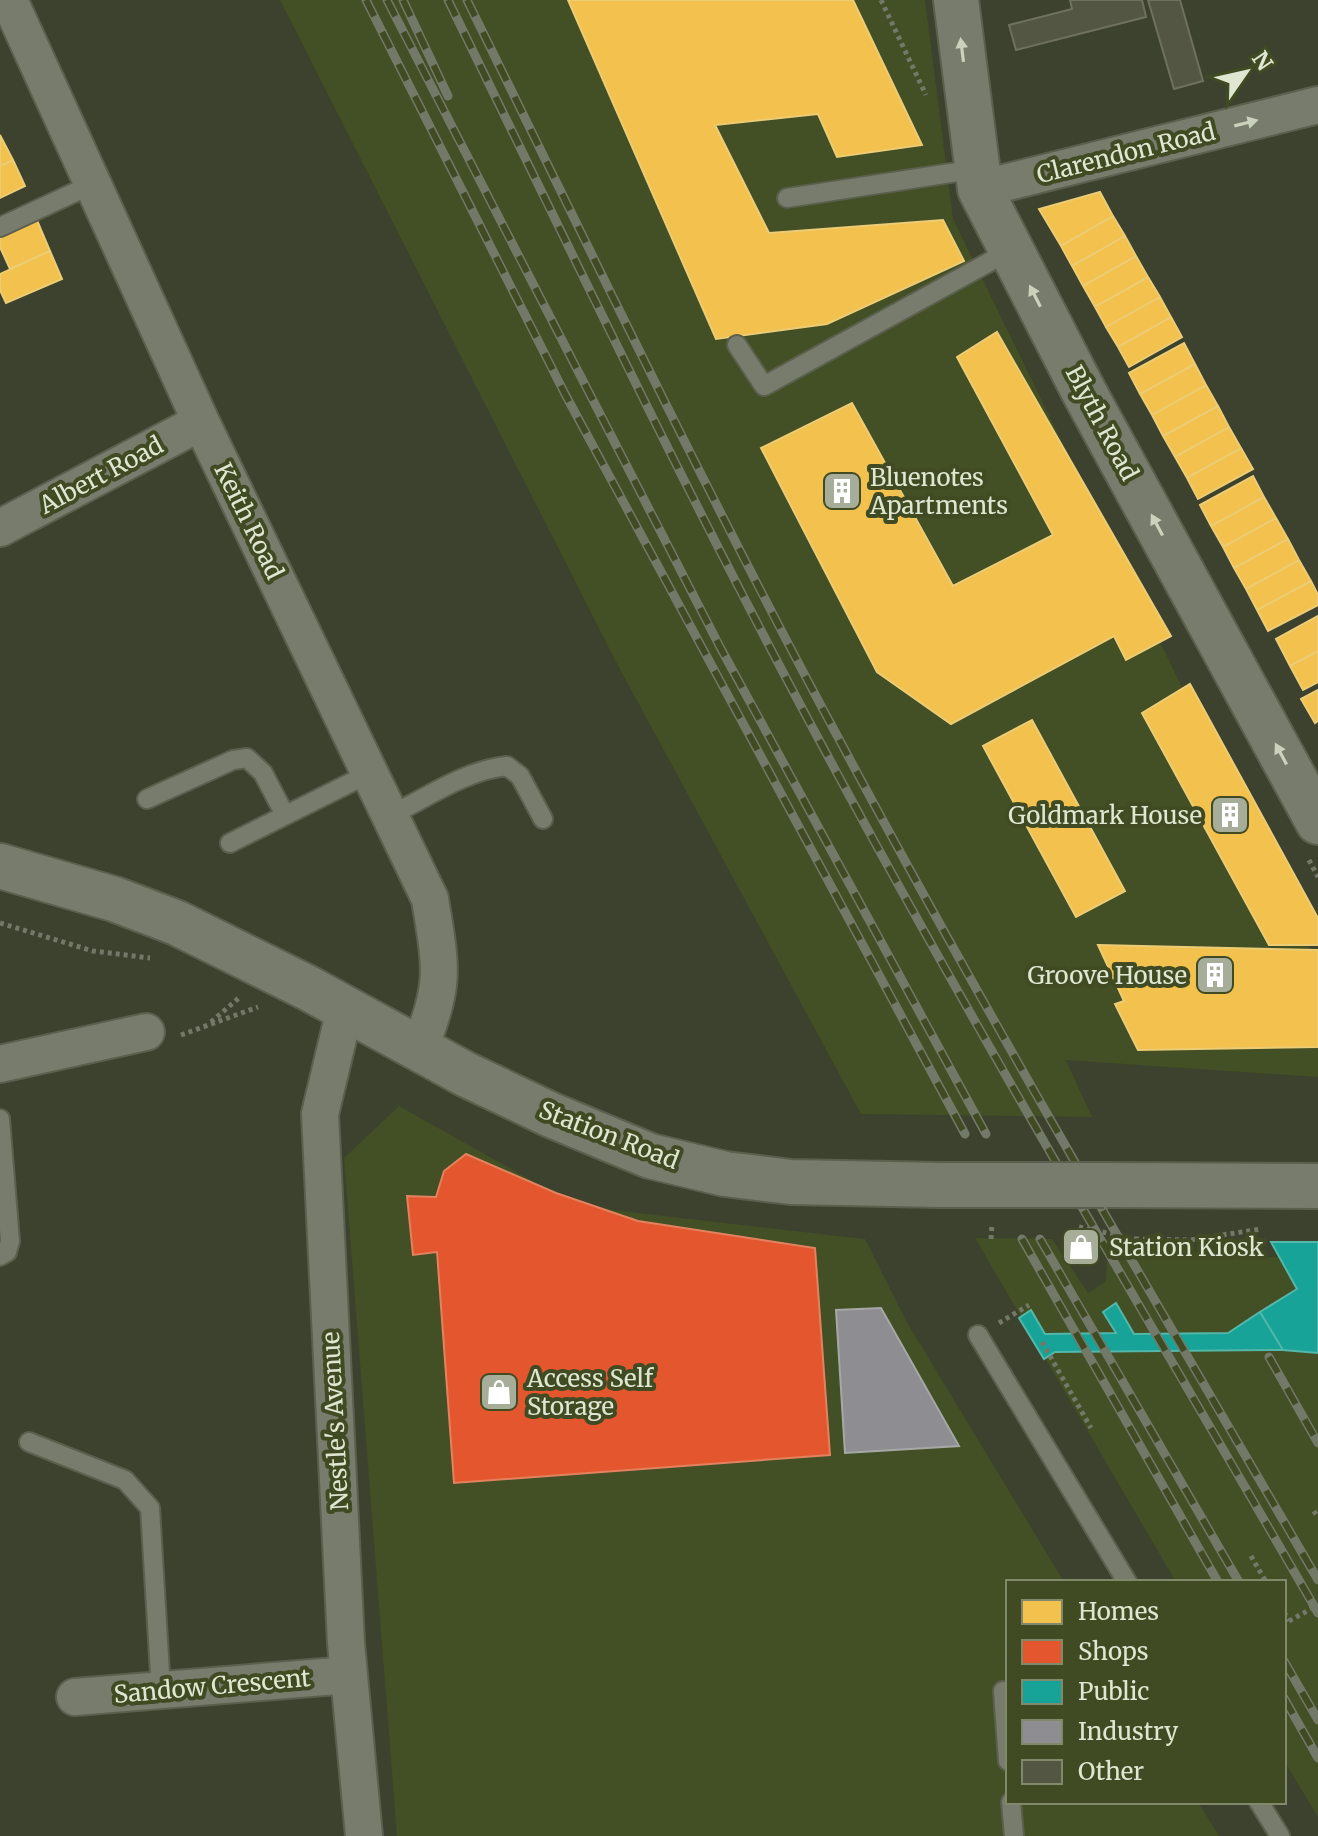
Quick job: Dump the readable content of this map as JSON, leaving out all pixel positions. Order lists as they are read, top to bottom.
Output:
{
  "streets": {
    "street": [
      "Clarendon Road",
      "Blyth Road",
      "Albert Road",
      "Keith Road",
      "Station Road",
      "Nestle's Avenue",
      "Sandow Crescent"
    ]
  },
  "crossings": [
    ["Clarendon Road", "Blyth Road"],
    ["Albert Road", "Keith Road"],
    ["Keith Road", "Station Road"],
    ["Station Road", "Nestle's Avenue"],
    ["Nestle's Avenue", "Sandow Crescent"]
  ],
  "one_way": ["Clarendon Road", "Blyth Road"],
  "places": {
    "building": ["Bluenotes Apartments", "Goldmark House", "Groove House"],
    "shop": ["Station Kiosk", "Access Self Storage"]
  },
  "legend": [
    "Homes",
    "Shops",
    "Public",
    "Industry",
    "Other"
  ],
  "north": "top right"
}
